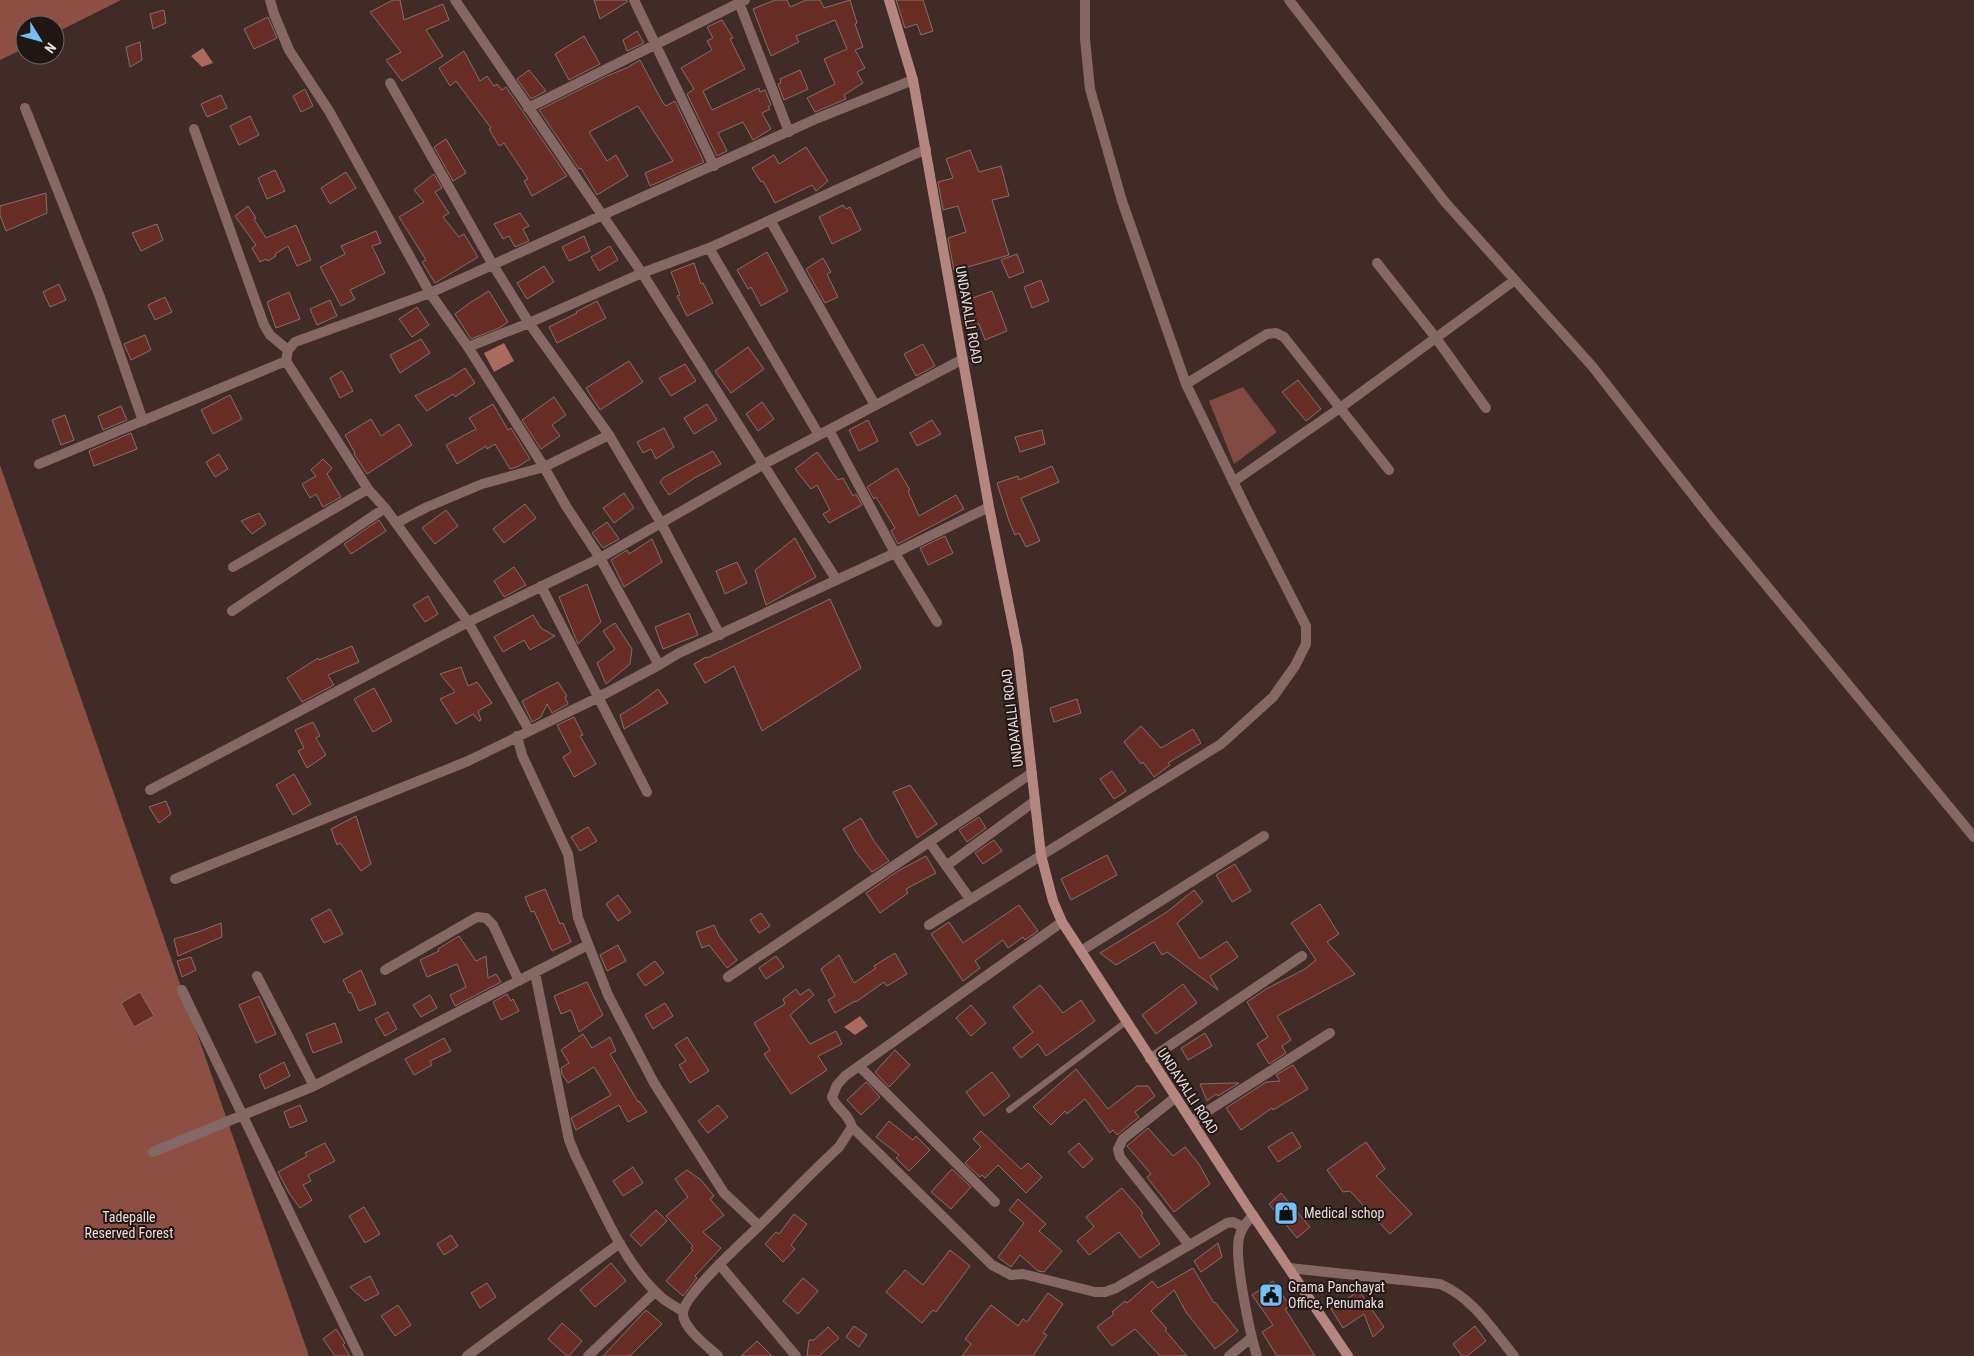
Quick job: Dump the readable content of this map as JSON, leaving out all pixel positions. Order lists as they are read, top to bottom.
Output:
{
  "streets": {
    "main road": ["UNDAVALLI ROAD"]
  },
  "parks": ["Tadepalle Reserved Forest"],
  "places": {
    "shop": ["Medical schop"],
    "public building": ["Grama Panchayat Office, Penumaka"]
  },
  "north": "bottom right"
}
